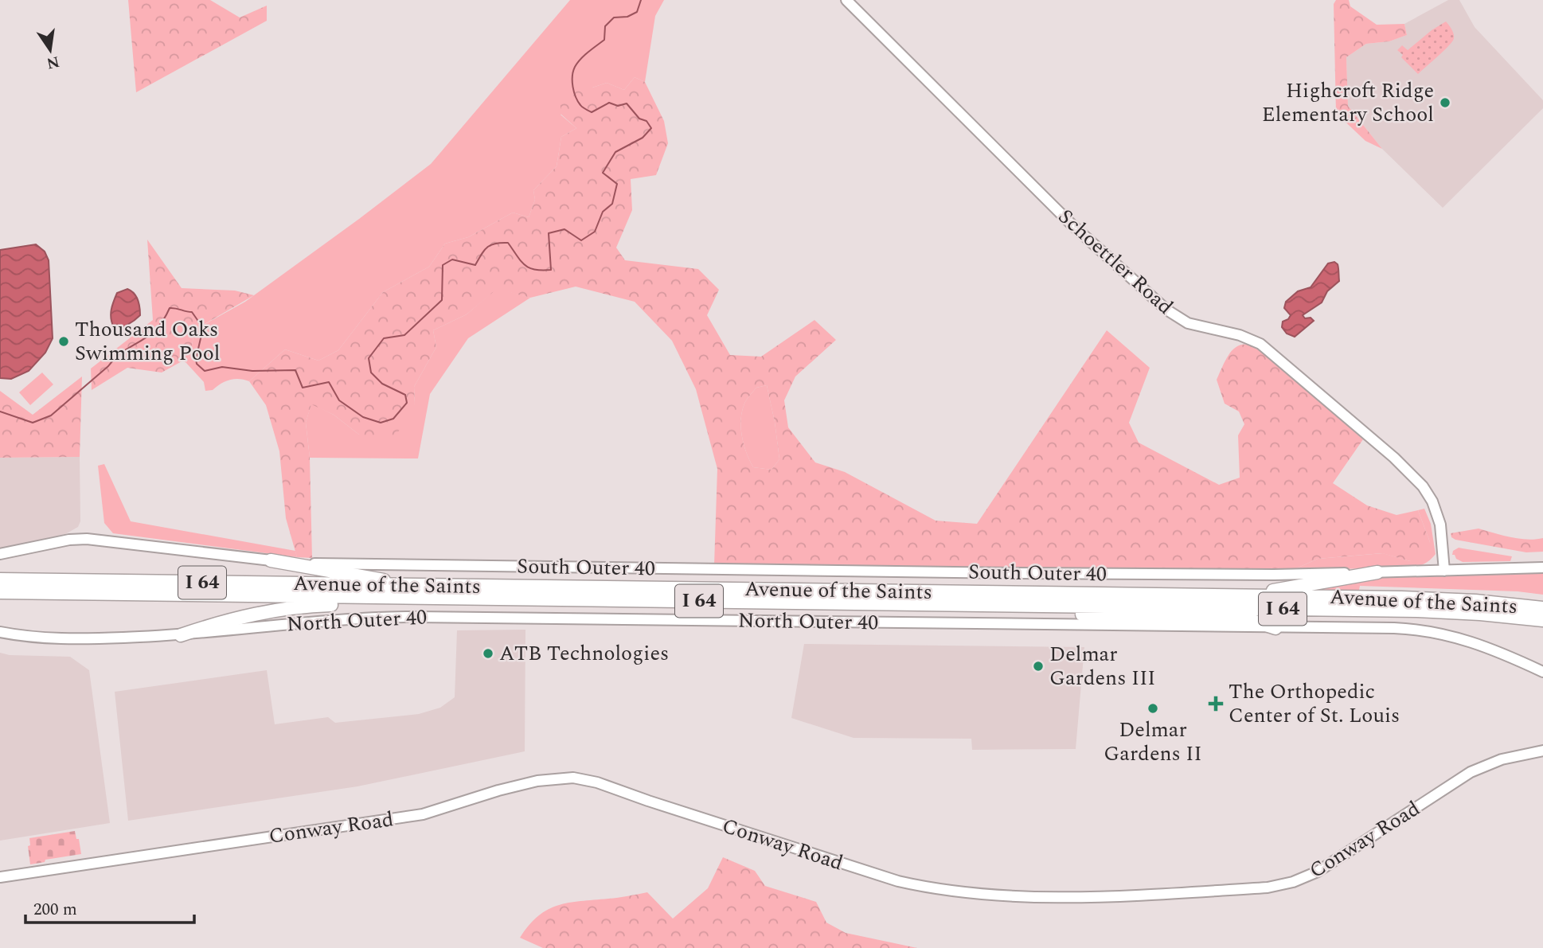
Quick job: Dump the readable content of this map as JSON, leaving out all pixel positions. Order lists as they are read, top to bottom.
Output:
{
  "streets": {
    "highway": ["I 64", "Avenue of the Saints"],
    "street": [
      "Schoettler Road",
      "South Outer 40",
      "North Outer 40",
      "Conway Road"
    ]
  },
  "crossings": [
    ["Schoettler Road", "South Outer 40"]
  ],
  "places": {
    "other": [
      "Highcroft Ridge Elementary School",
      "Thousand Oaks Swimming Pool",
      "ATB Technologies",
      "Delmar Gardens III",
      "Delmar Gardens II"
    ],
    "health": ["The Orthopedic Center of St. Louis"]
  },
  "scale_bar": "200 m",
  "north": "bottom"
}
